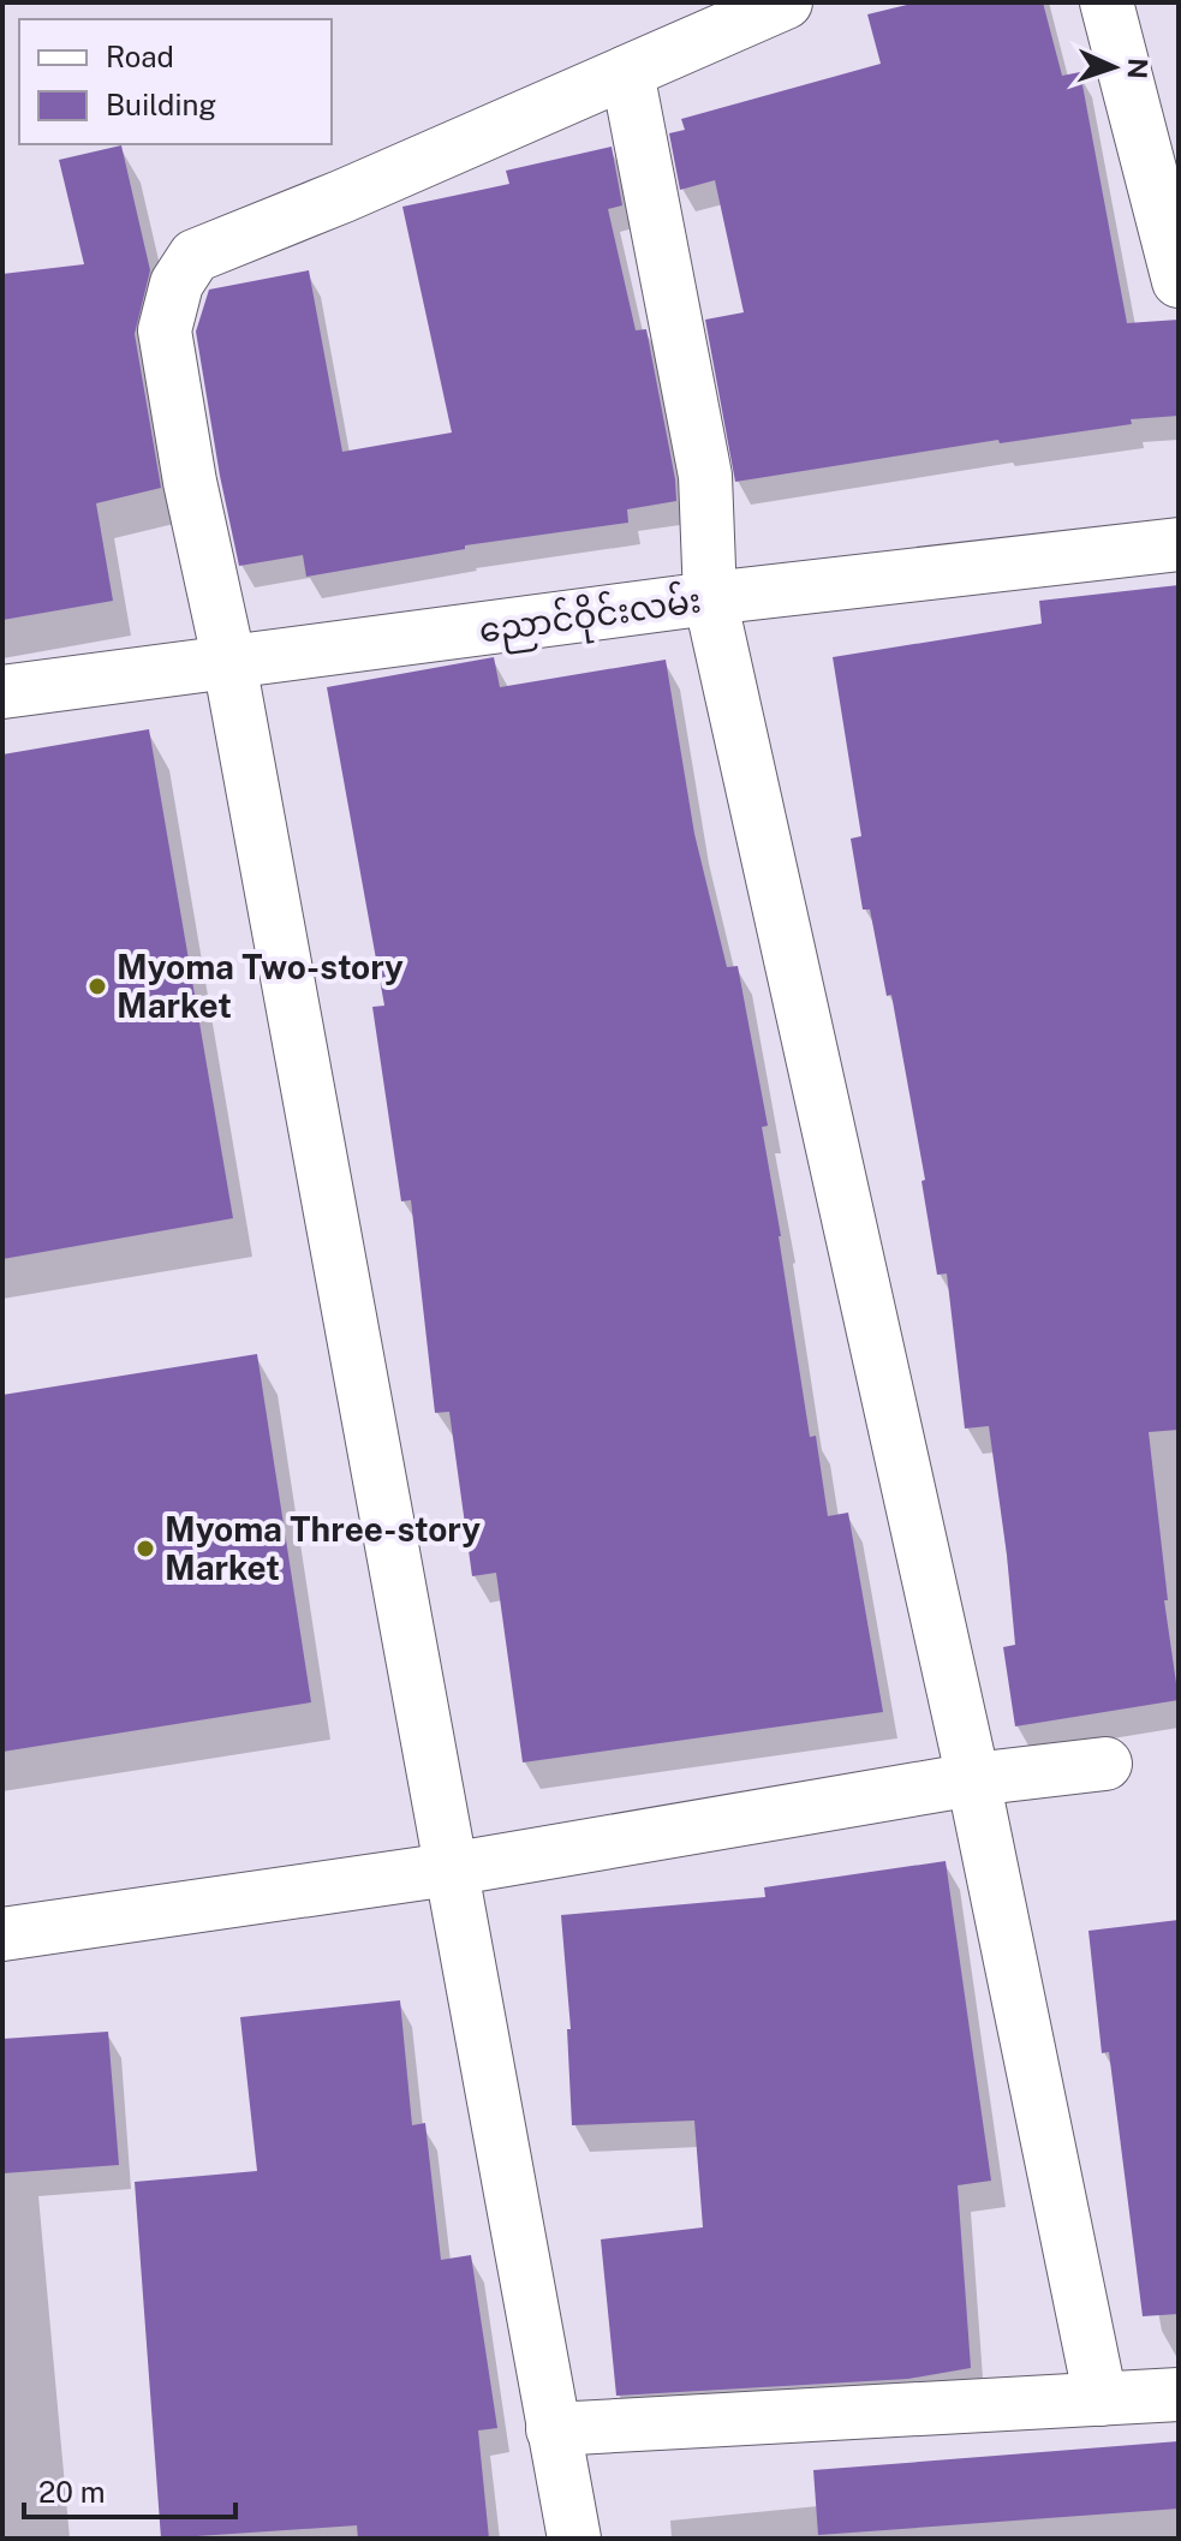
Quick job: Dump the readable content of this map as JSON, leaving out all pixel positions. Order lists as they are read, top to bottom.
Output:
{
  "streets": {
    "street": ["ညောင်ဝိုင်းလမ်း"]
  },
  "places": ["Myoma Two-story Market", "Myoma Three-story Market"],
  "legend": ["Road", "Building"],
  "scale_bar": "20 m",
  "north": "right"
}
